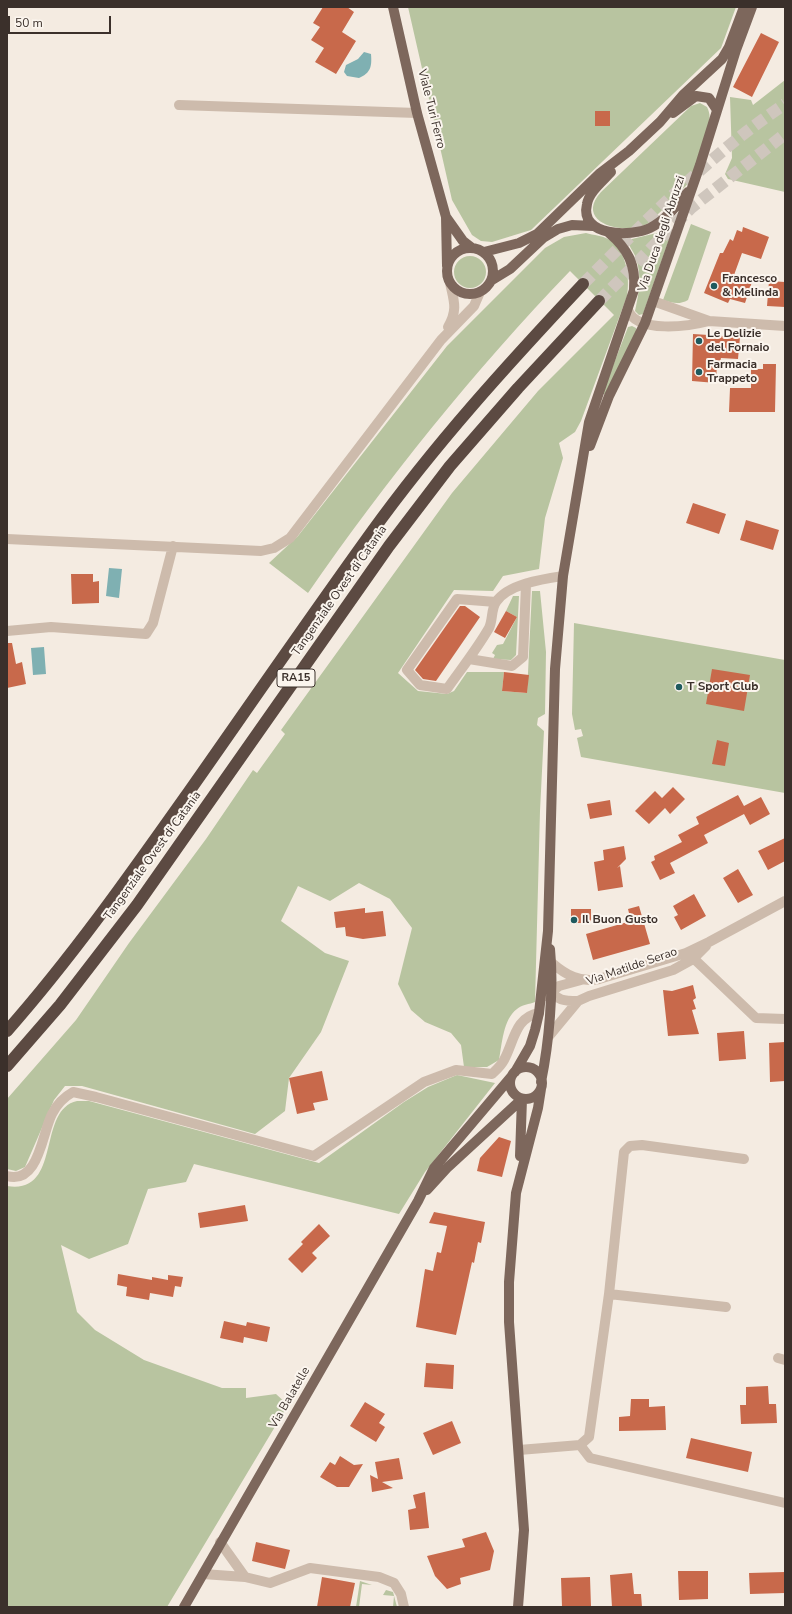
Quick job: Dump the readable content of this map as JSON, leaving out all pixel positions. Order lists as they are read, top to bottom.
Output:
{
  "streets": {
    "highway": ["Tangenziale Ovest di Catania", "RA15"],
    "main road": ["Viale Turi Ferro", "Via Duca degli Abruzzi", "Via Balatelle"],
    "street": ["Via Matilde Serao"]
  },
  "places": [
    "Francesco & Melinda",
    "Le Delizie del Fornaio",
    "Farmacia Trappeto",
    "T Sport Club",
    "Il Buon Gusto"
  ],
  "scale_bar": "50 m"
}
